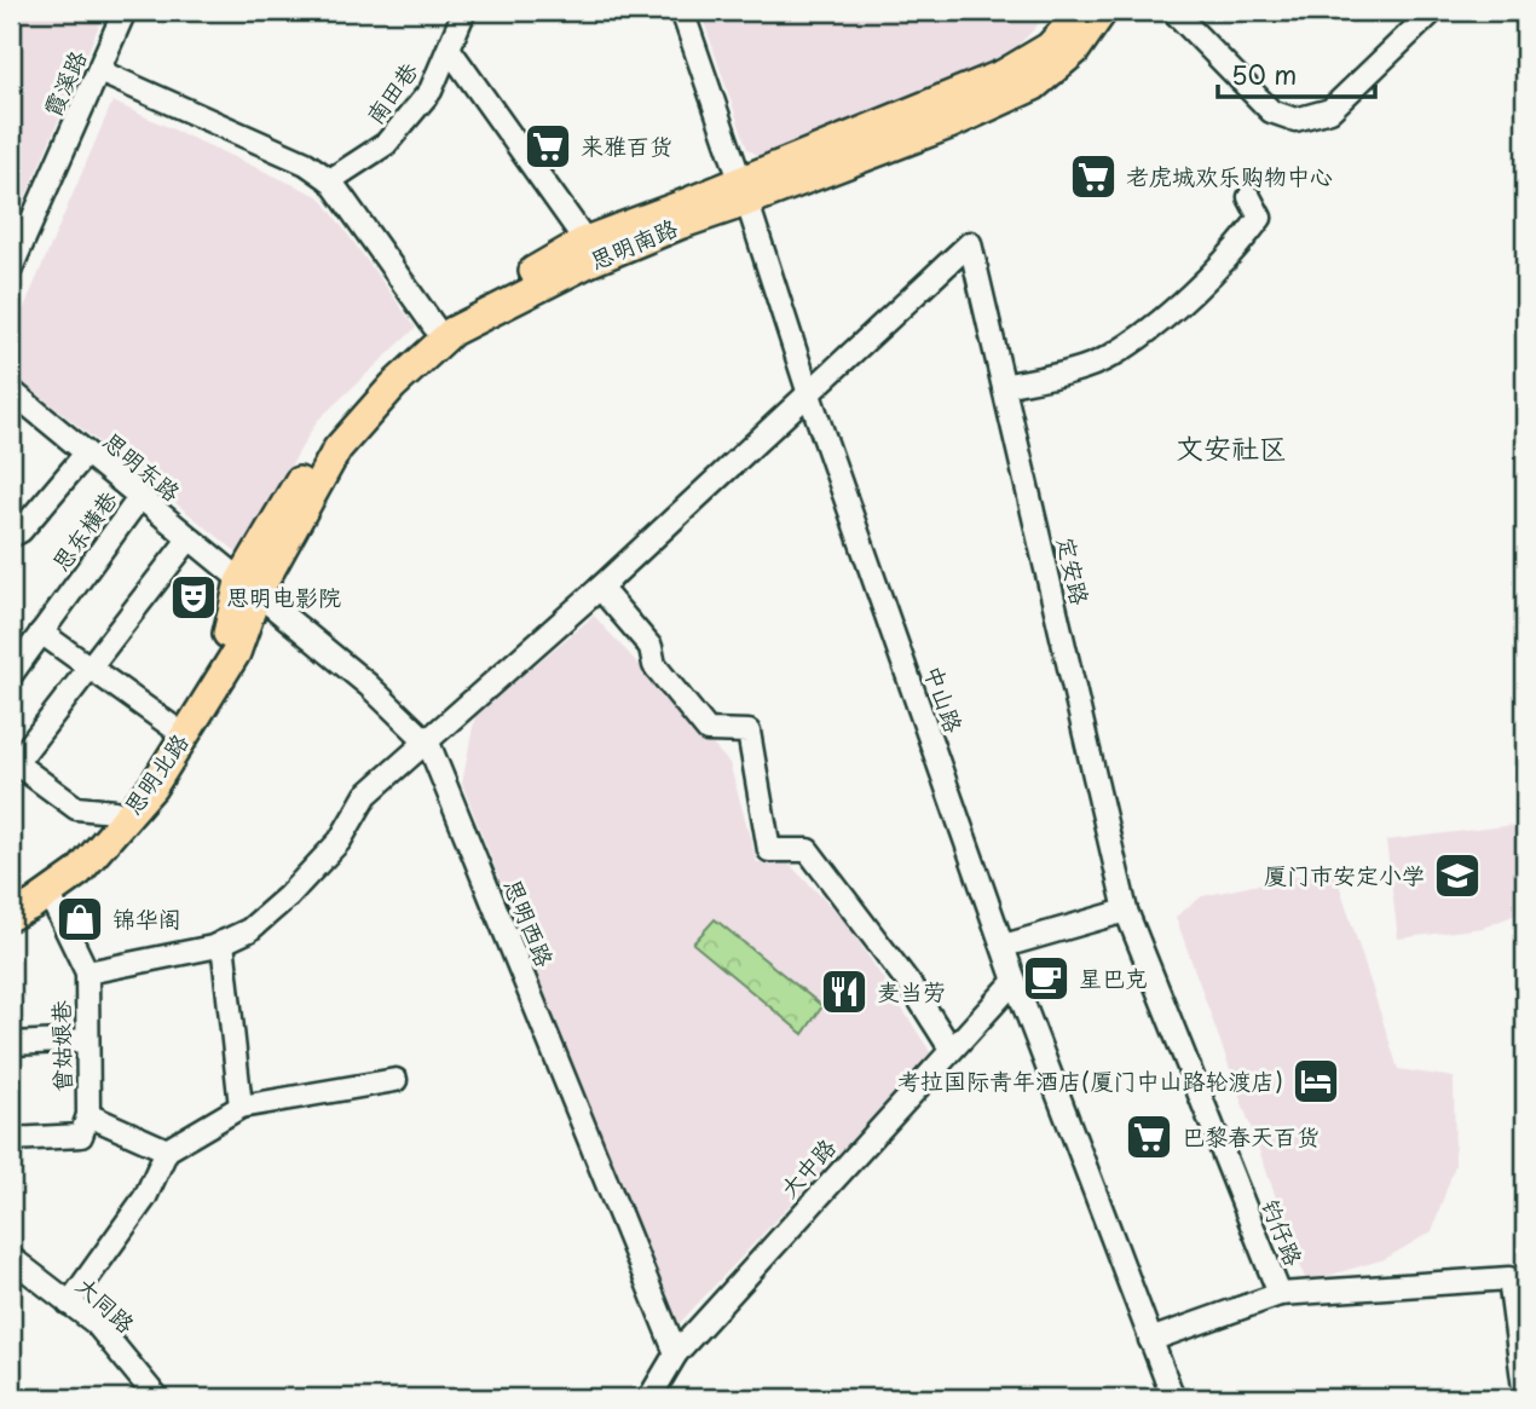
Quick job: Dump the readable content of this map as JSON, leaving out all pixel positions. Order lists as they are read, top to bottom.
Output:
{
  "streets": {
    "main road": ["思明南路", "思明北路"],
    "street": [
      "霞溪路",
      "南田巷",
      "思明东路",
      "思东横巷",
      "定安路",
      "中山路",
      "思明西路",
      "曾姑娘巷",
      "大中路",
      "钓仔路",
      "大同路"
    ]
  },
  "crossings": [
    ["思明南路", "思明东路"],
    ["思明南路", "中山路"],
    ["思明南路", "思明北路"],
    ["思明南路", "思明西路"],
    ["思明东路", "思东横巷"],
    ["思明东路", "思明北路"],
    ["思明东路", "思明西路"],
    ["定安路", "中山路"],
    ["定安路", "钓仔路"],
    ["中山路", "大中路"],
    ["思明北路", "思明西路"],
    ["思明北路", "曾姑娘巷"],
    ["思明西路", "大中路"]
  ],
  "districts": ["文安社区"],
  "places": {
    "supermarket": ["来雅百货", "老虎城欢乐购物中心", "巴黎春天百货"],
    "theatre": ["思明电影院"],
    "school or university": ["厦门市安定小学"],
    "shop": ["锦华阁"],
    "cafe": ["星巴克"],
    "restaurant": ["麦当劳"],
    "hotel": ["考拉国际青年酒店(厦门中山路轮渡店)"]
  },
  "scale_bar": "50 m"
}
